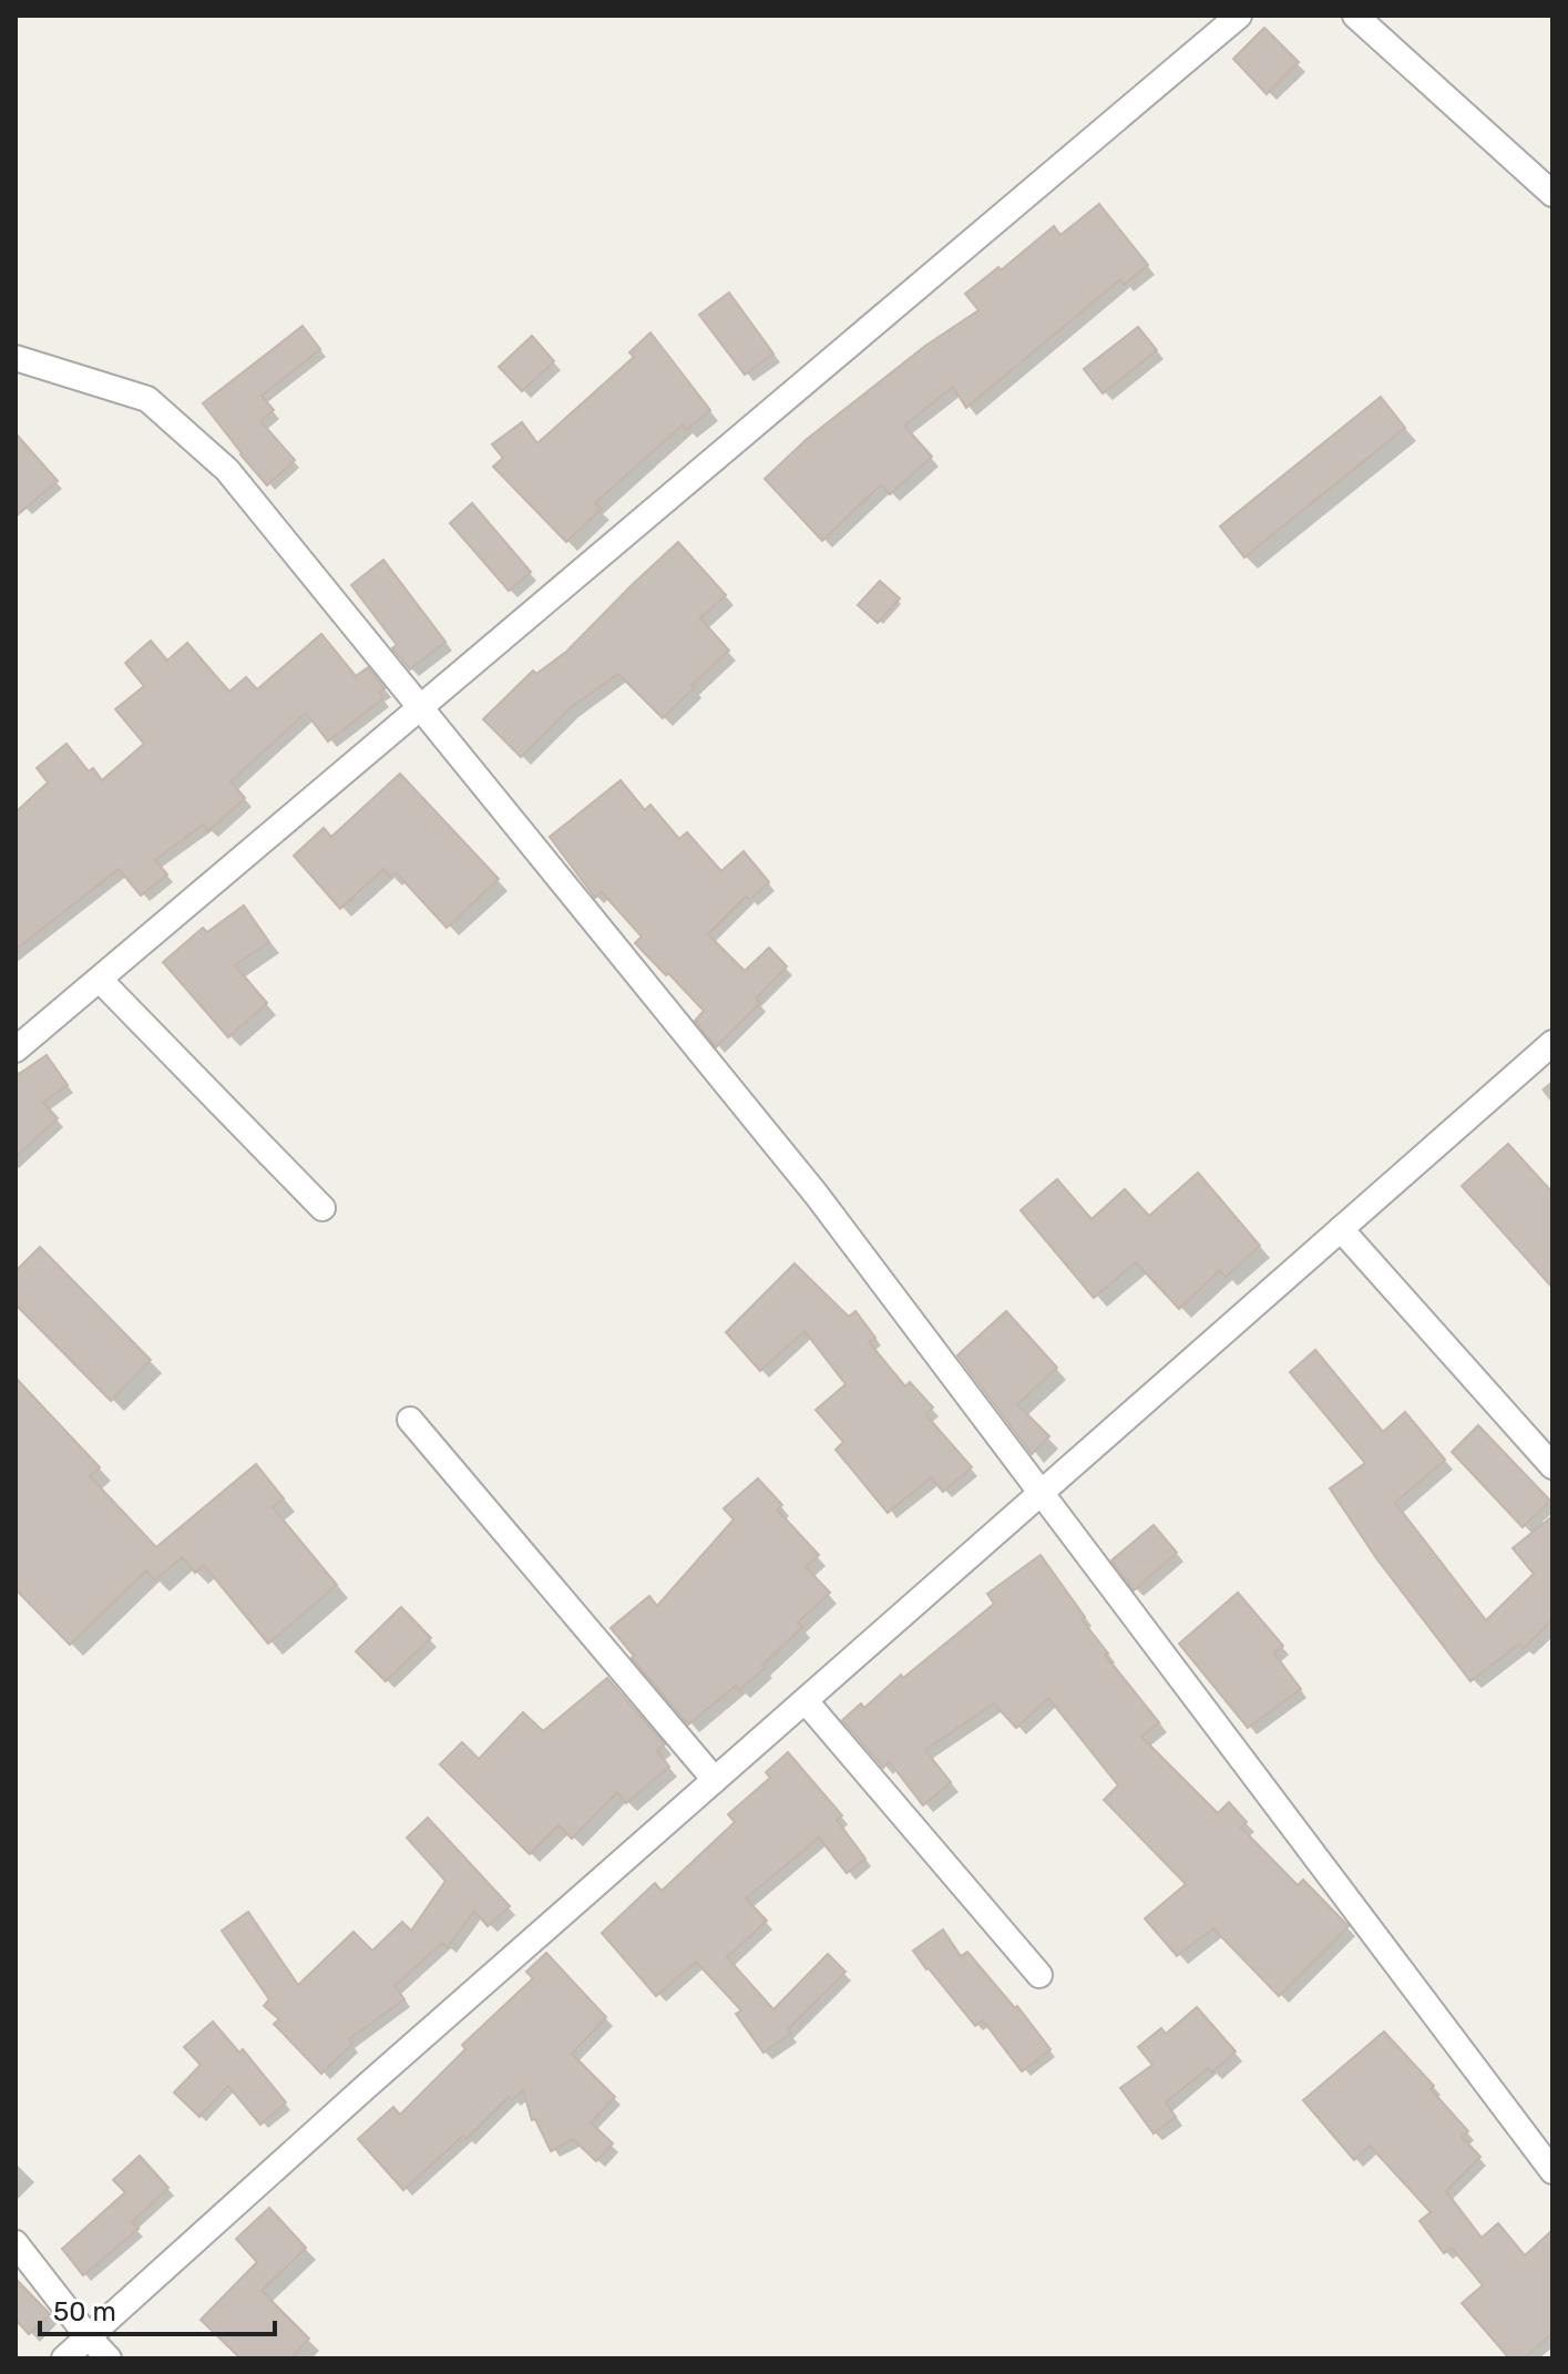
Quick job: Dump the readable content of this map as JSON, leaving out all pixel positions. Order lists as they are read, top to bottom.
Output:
{
  "scale_bar": "50 m"
}
